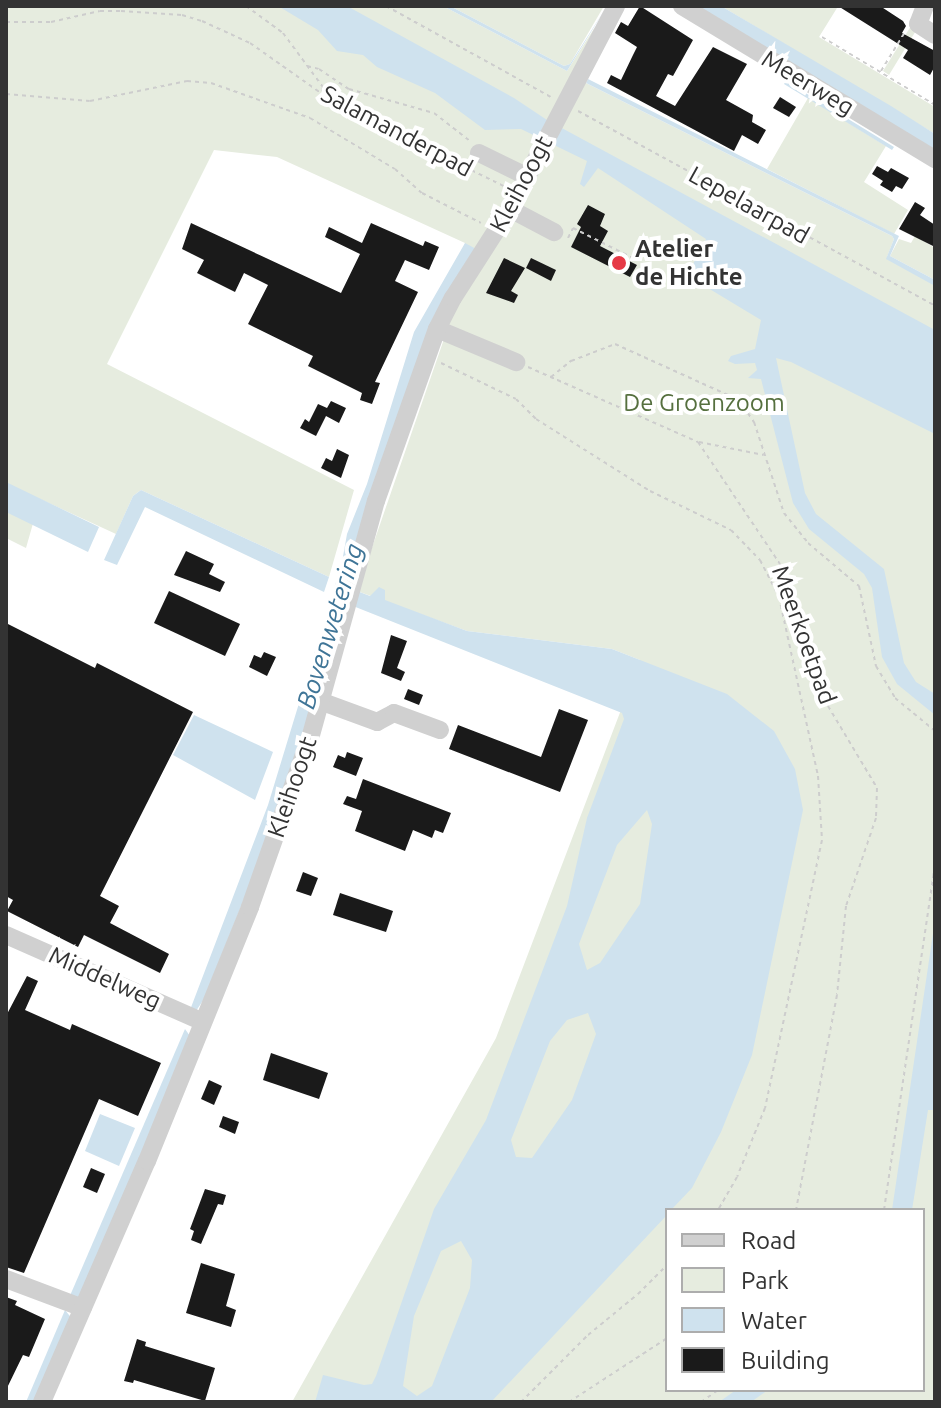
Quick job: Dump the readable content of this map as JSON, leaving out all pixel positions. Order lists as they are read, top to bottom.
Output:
{
  "streets": {
    "street": ["Meerweg", "Kleihoogt", "Middelweg"],
    "path": ["Salamanderpad", "Lepelaarpad", "Meerkoetpad"]
  },
  "crossings": [
    ["Salamanderpad", "Kleihoogt"],
    ["Kleihoogt", "Lepelaarpad"],
    ["Kleihoogt", "Middelweg"]
  ],
  "water": ["Bovenwetering"],
  "parks": ["De Groenzoom"],
  "places": ["Atelier de Hichte"],
  "legend": [
    "Road",
    "Park",
    "Water",
    "Building"
  ]
}
